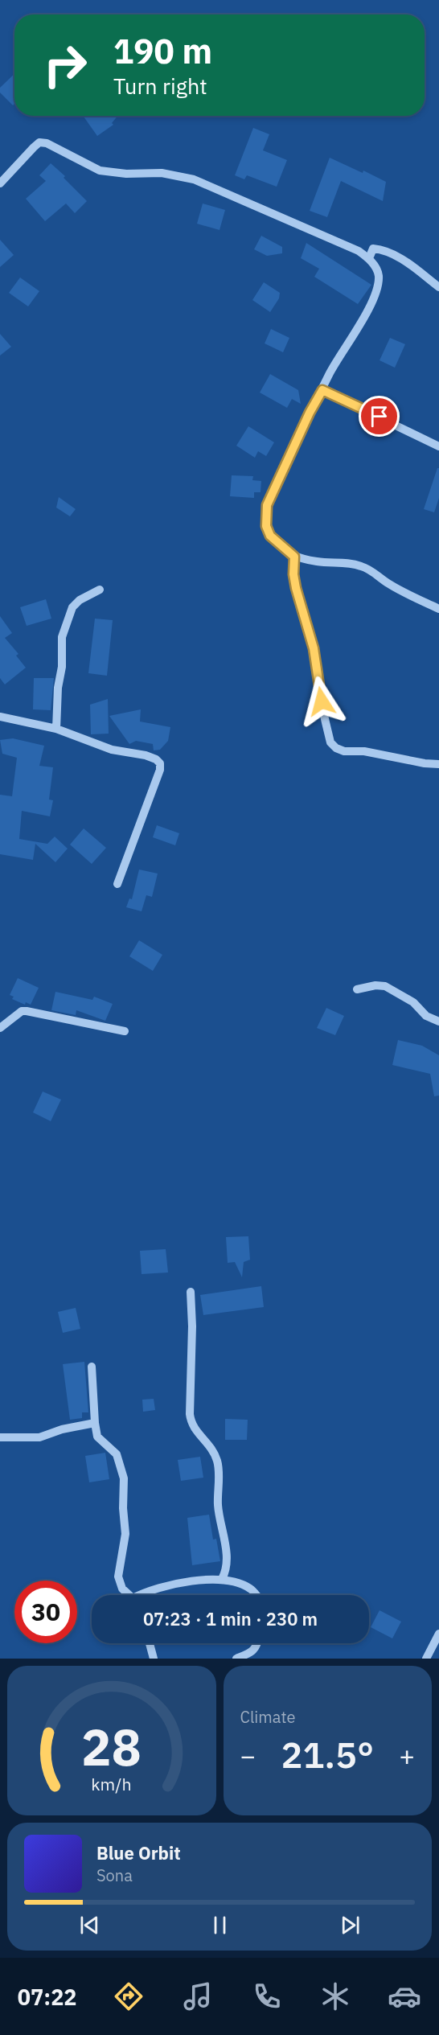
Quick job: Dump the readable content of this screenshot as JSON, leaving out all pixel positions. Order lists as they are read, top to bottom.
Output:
{
  "page": {
    "turn": ["190 m", "Turn right"],
    "limit": "30",
    "trip": "07:23 · 1 min · 230 m",
    "tile": "Climate",
    "heat": ["−", "21.5°", "+"],
    "song": ["Blue Orbit", "Sona"],
    "tabs": "07:22",
    "gauge": ["28", "km/h"]
  }
}
